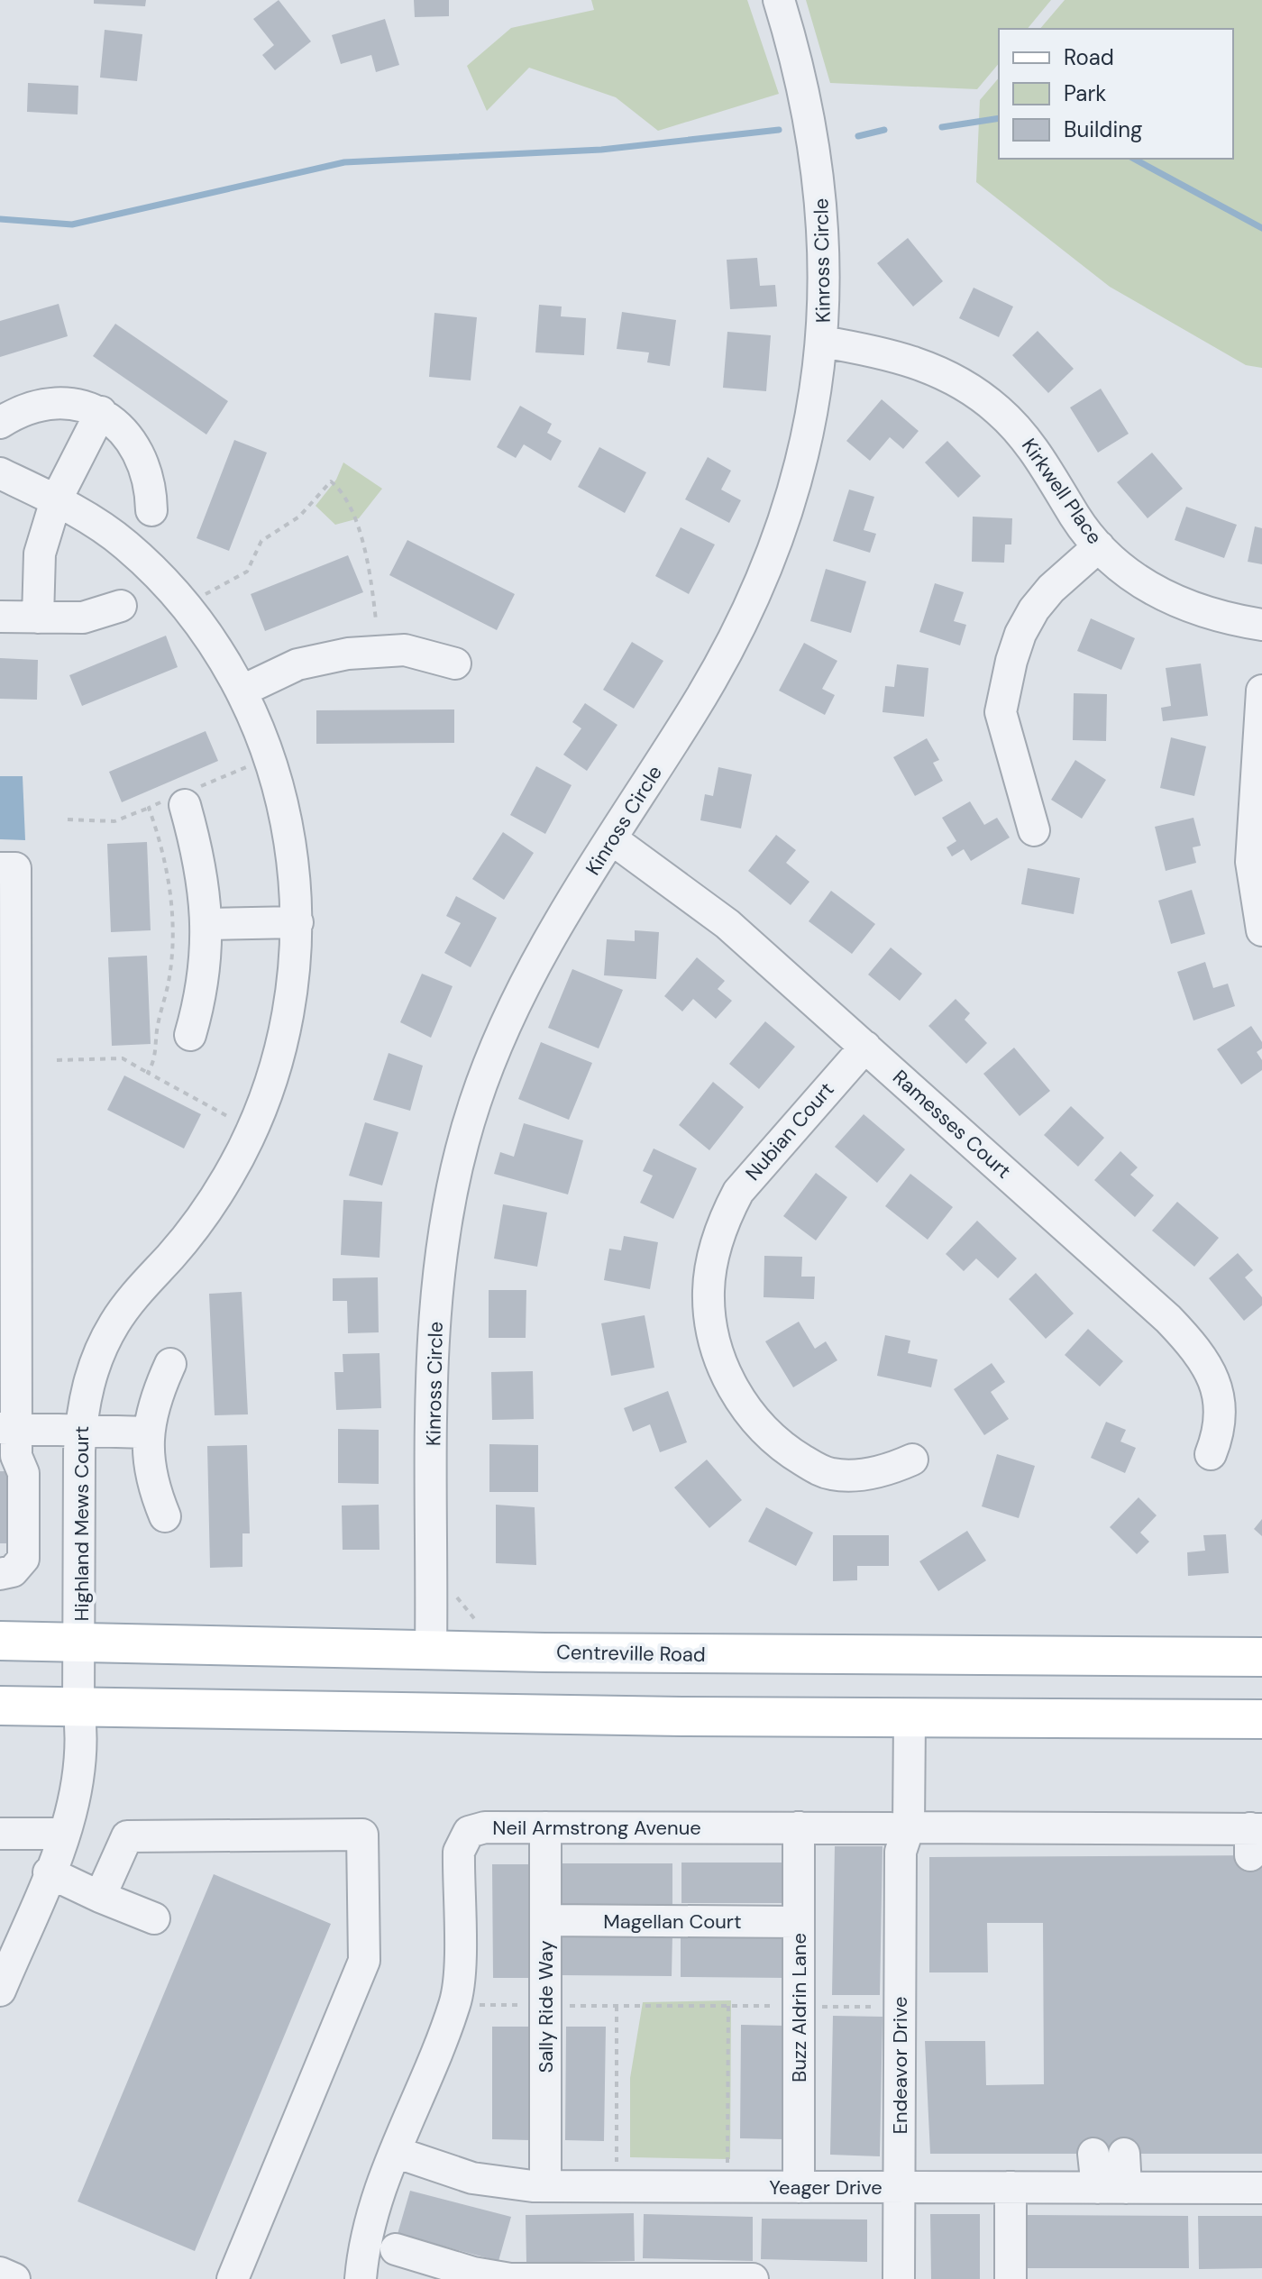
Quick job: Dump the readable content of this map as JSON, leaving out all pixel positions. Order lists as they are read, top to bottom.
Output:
{
  "streets": {
    "main road": ["Centreville Road"],
    "street": [
      "Kinross Circle",
      "Kirkwell Place",
      "Ramesses Court",
      "Nubian Court",
      "Highland Mews Court",
      "Neil Armstrong Avenue",
      "Magellan Court",
      "Sally Ride Way",
      "Buzz Aldrin Lane",
      "Endeavor Drive",
      "Yeager Drive"
    ]
  },
  "crossings": [
    ["Kinross Circle", "Kirkwell Place"],
    ["Kinross Circle", "Ramesses Court"],
    ["Kinross Circle", "Centreville Road"],
    ["Ramesses Court", "Nubian Court"],
    ["Highland Mews Court", "Centreville Road"],
    ["Neil Armstrong Avenue", "Sally Ride Way"],
    ["Neil Armstrong Avenue", "Buzz Aldrin Lane"],
    ["Neil Armstrong Avenue", "Endeavor Drive"],
    ["Neil Armstrong Avenue", "Yeager Drive"],
    ["Magellan Court", "Sally Ride Way"],
    ["Magellan Court", "Buzz Aldrin Lane"],
    ["Sally Ride Way", "Yeager Drive"],
    ["Buzz Aldrin Lane", "Yeager Drive"],
    ["Endeavor Drive", "Yeager Drive"]
  ],
  "legend": ["Road", "Park", "Building"]
}
